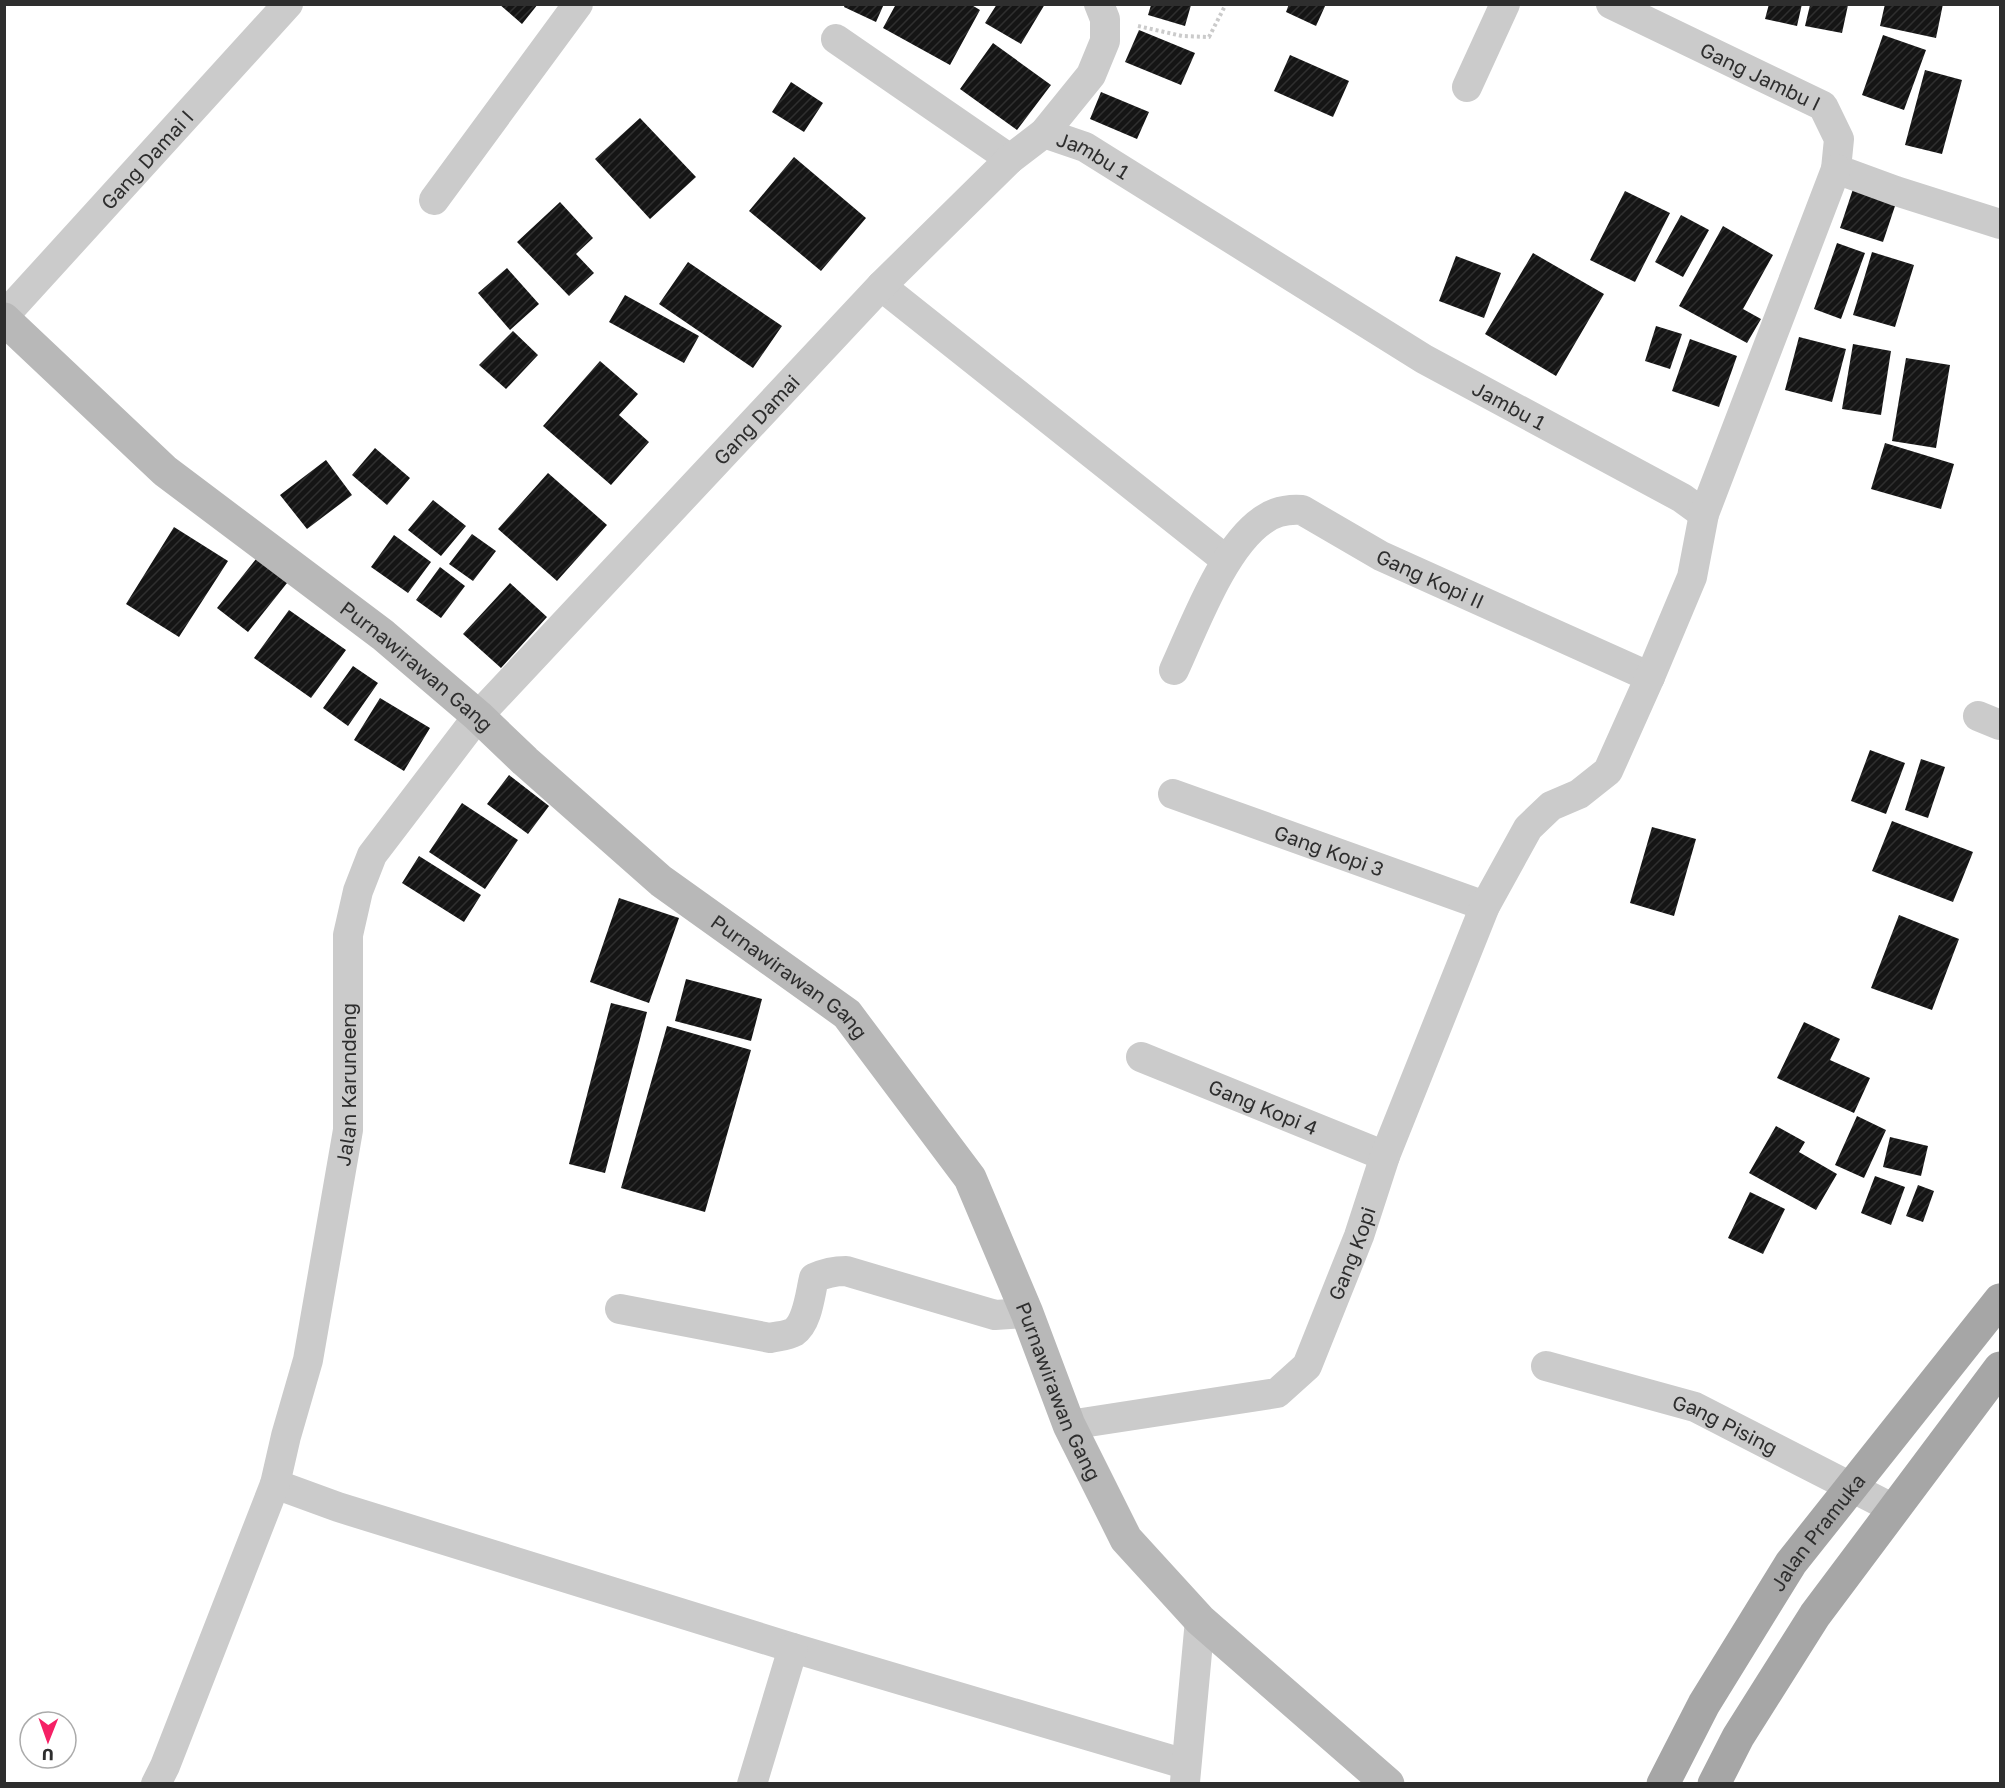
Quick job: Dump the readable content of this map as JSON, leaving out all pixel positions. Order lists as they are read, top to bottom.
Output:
{
  "streets": {
    "main road": ["Jalan Pramuka"],
    "street": [
      "Gang Jambu I",
      "Jambu 1",
      "Gang Damai I",
      "Gang Damai",
      "Gang Kopi II",
      "Purnawirawan Gang",
      "Gang Kopi 3",
      "Jalan Karundeng",
      "Gang Kopi 4",
      "Gang Kopi",
      "Gang Pising"
    ]
  },
  "crossings": [
    ["Gang Jambu I", "Jambu 1"],
    ["Jambu 1", "Gang Damai"],
    ["Gang Damai I", "Purnawirawan Gang"],
    ["Gang Damai", "Purnawirawan Gang"],
    ["Gang Damai", "Jalan Karundeng"],
    ["Purnawirawan Gang", "Jalan Karundeng"],
    ["Purnawirawan Gang", "Gang Kopi"],
    ["Gang Kopi 3", "Gang Kopi"],
    ["Gang Kopi 4", "Gang Kopi"],
    ["Gang Pising", "Jalan Pramuka"]
  ],
  "north": "bottom"
}
